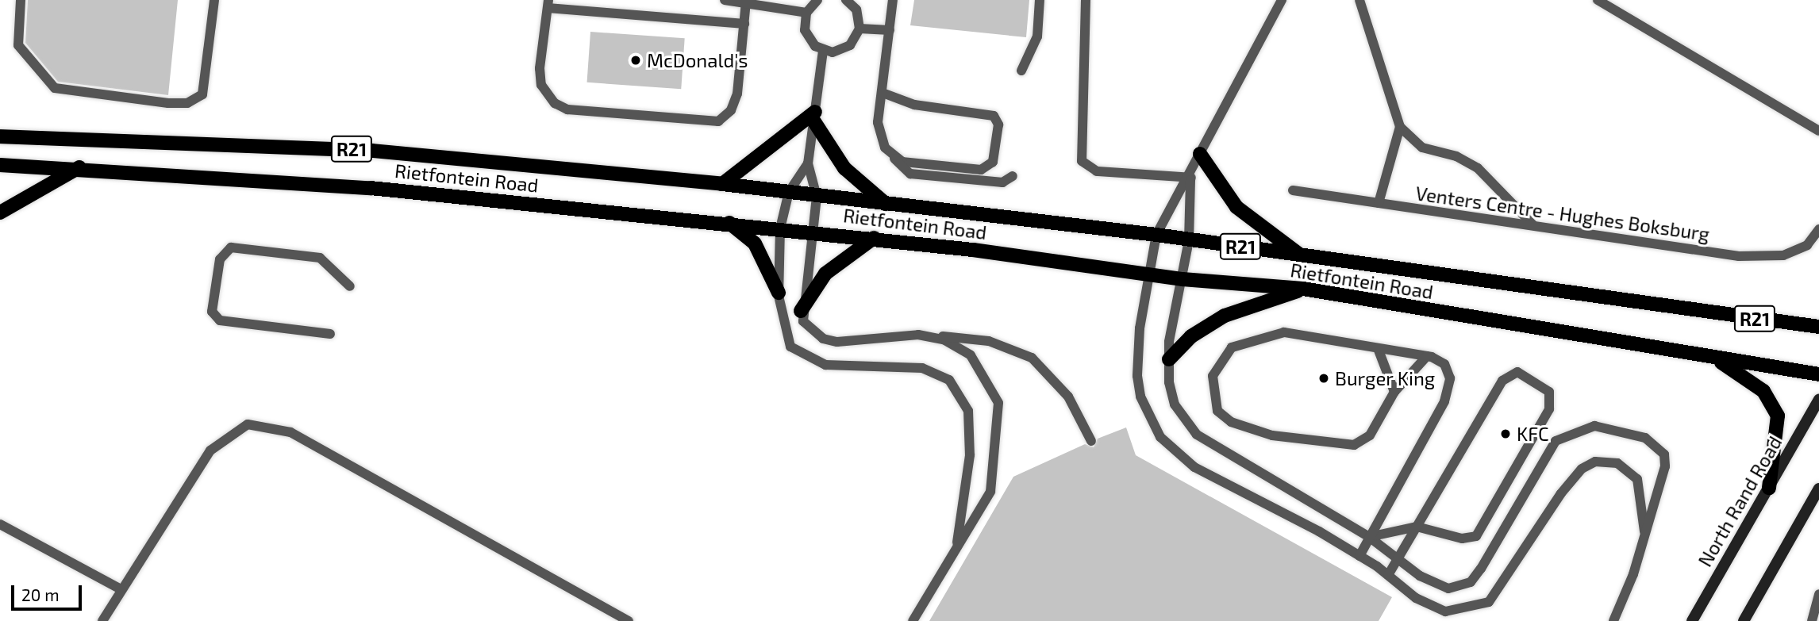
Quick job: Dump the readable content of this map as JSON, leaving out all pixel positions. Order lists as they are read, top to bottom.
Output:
{
  "streets": {
    "main road": ["R21", "Rietfontein Road", "North Rand Road"],
    "lane": ["Venters Centre - Hughes Boksburg"]
  },
  "places": ["McDonald's", "Burger King", "KFC"],
  "scale_bar": "20 m"
}
